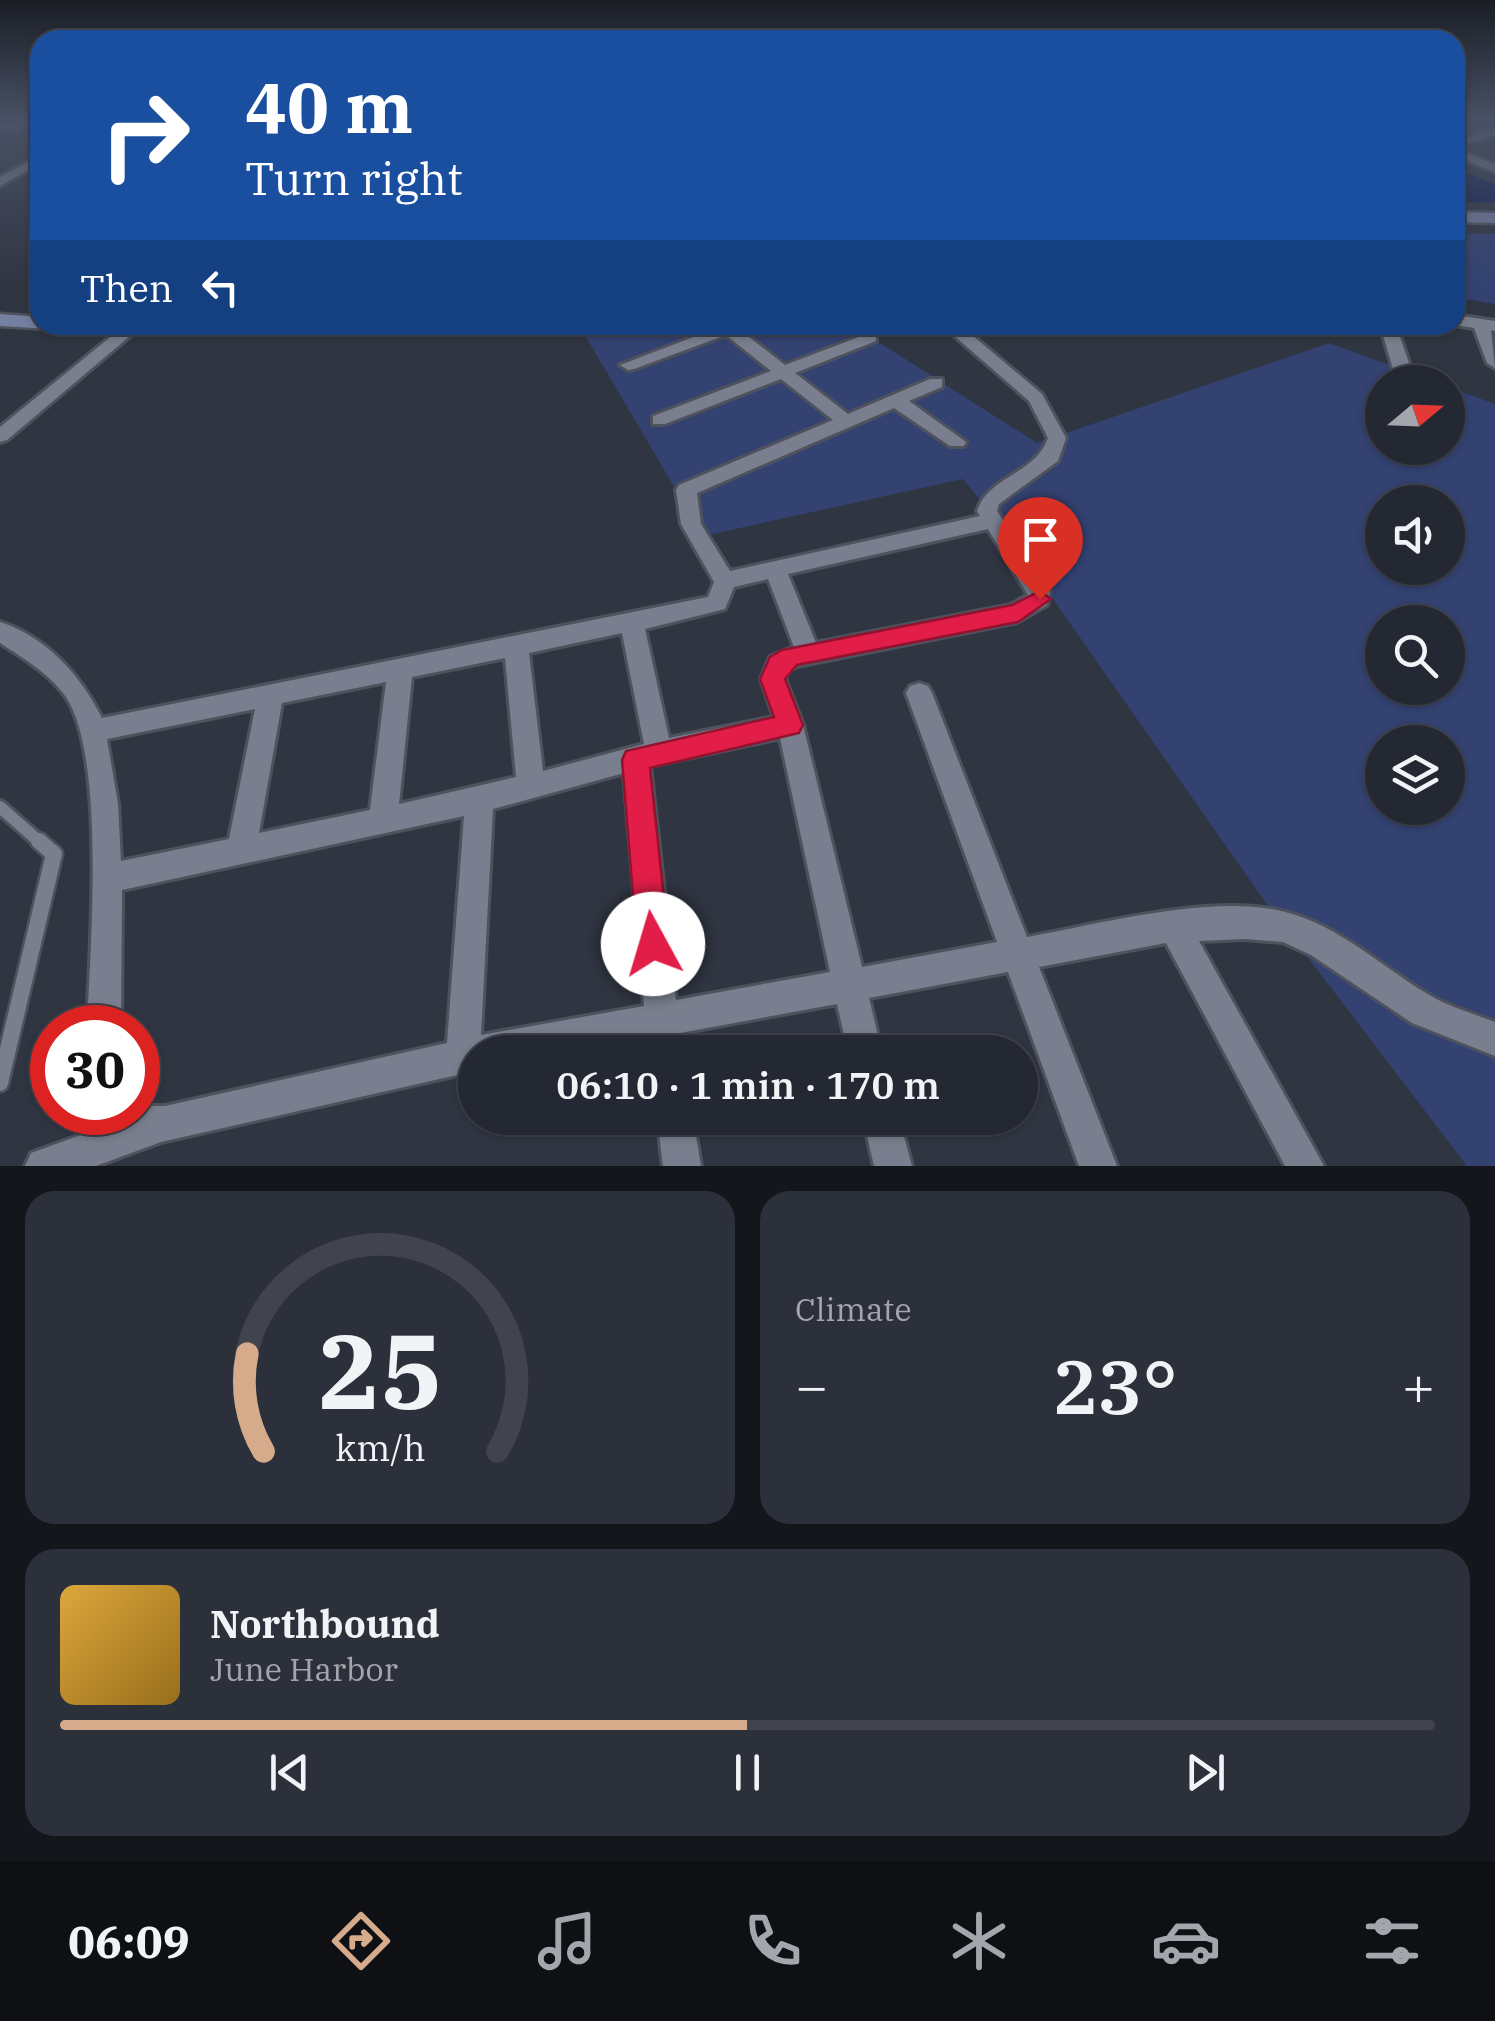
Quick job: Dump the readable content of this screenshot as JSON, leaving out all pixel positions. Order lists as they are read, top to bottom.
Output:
{
  "north": "right",
  "page": {
    "turn": ["40 m", "Turn right"],
    "then": "Then",
    "limit": "30",
    "trip": "06:10 · 1 min · 170 m",
    "tile": "Climate",
    "heat": ["−", "23°", "+"],
    "song": ["Northbound", "June Harbor"],
    "tabs": "06:09",
    "gauge": ["25", "km/h"]
  }
}
